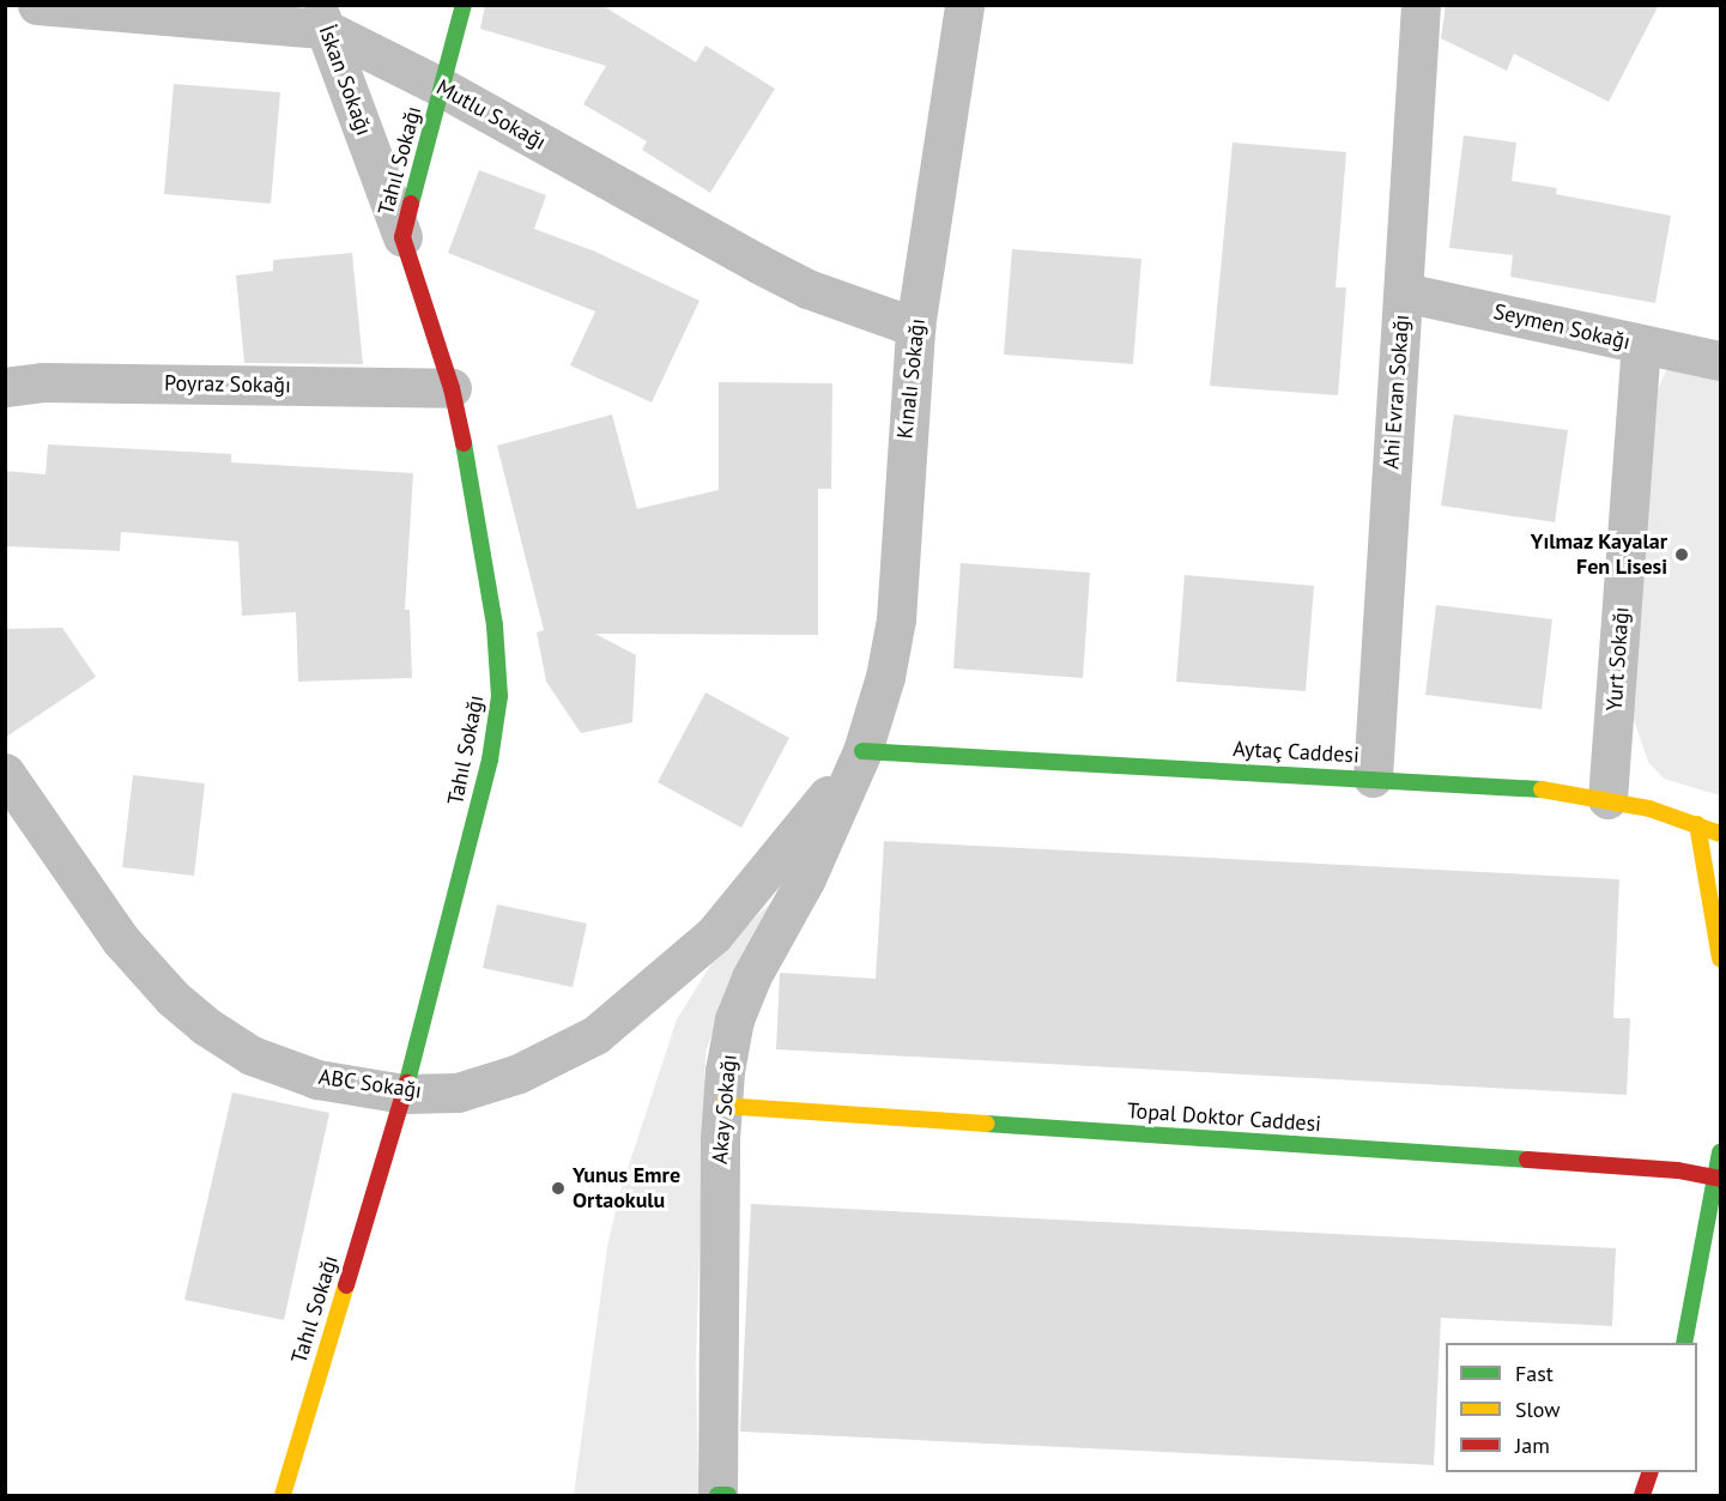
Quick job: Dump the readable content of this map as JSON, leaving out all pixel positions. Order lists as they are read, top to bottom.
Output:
{
  "streets": {
    "street": [
      "İskan Sokağı",
      "Mutlu Sokağı",
      "Tahıl Sokağı",
      "Seymen Sokağı",
      "Kınalı Sokağı",
      "Poyraz Sokağı",
      "Ahi Evran Sokağı",
      "Yurt Sokağı",
      "Aytaç Caddesi",
      "ABC Sokağı",
      "Akay Sokağı",
      "Topal Doktor Caddesi"
    ]
  },
  "crossings": [
    ["İskan Sokağı", "Mutlu Sokağı"],
    ["İskan Sokağı", "Tahıl Sokağı"],
    ["Mutlu Sokağı", "Tahıl Sokağı"],
    ["Mutlu Sokağı", "Kınalı Sokağı"],
    ["Tahıl Sokağı", "Poyraz Sokağı"],
    ["Tahıl Sokağı", "ABC Sokağı"],
    ["Seymen Sokağı", "Ahi Evran Sokağı"],
    ["Seymen Sokağı", "Yurt Sokağı"],
    ["Kınalı Sokağı", "Aytaç Caddesi"],
    ["Kınalı Sokağı", "ABC Sokağı"],
    ["Kınalı Sokağı", "Akay Sokağı"],
    ["Ahi Evran Sokağı", "Aytaç Caddesi"],
    ["Yurt Sokağı", "Aytaç Caddesi"],
    ["Aytaç Caddesi", "ABC Sokağı"],
    ["Aytaç Caddesi", "Akay Sokağı"],
    ["ABC Sokağı", "Akay Sokağı"],
    ["Akay Sokağı", "Topal Doktor Caddesi"]
  ],
  "places": ["Yılmaz Kayalar Fen Lisesi", "Yunus Emre Ortaokulu"],
  "legend": ["Fast", "Slow", "Jam"]
}
